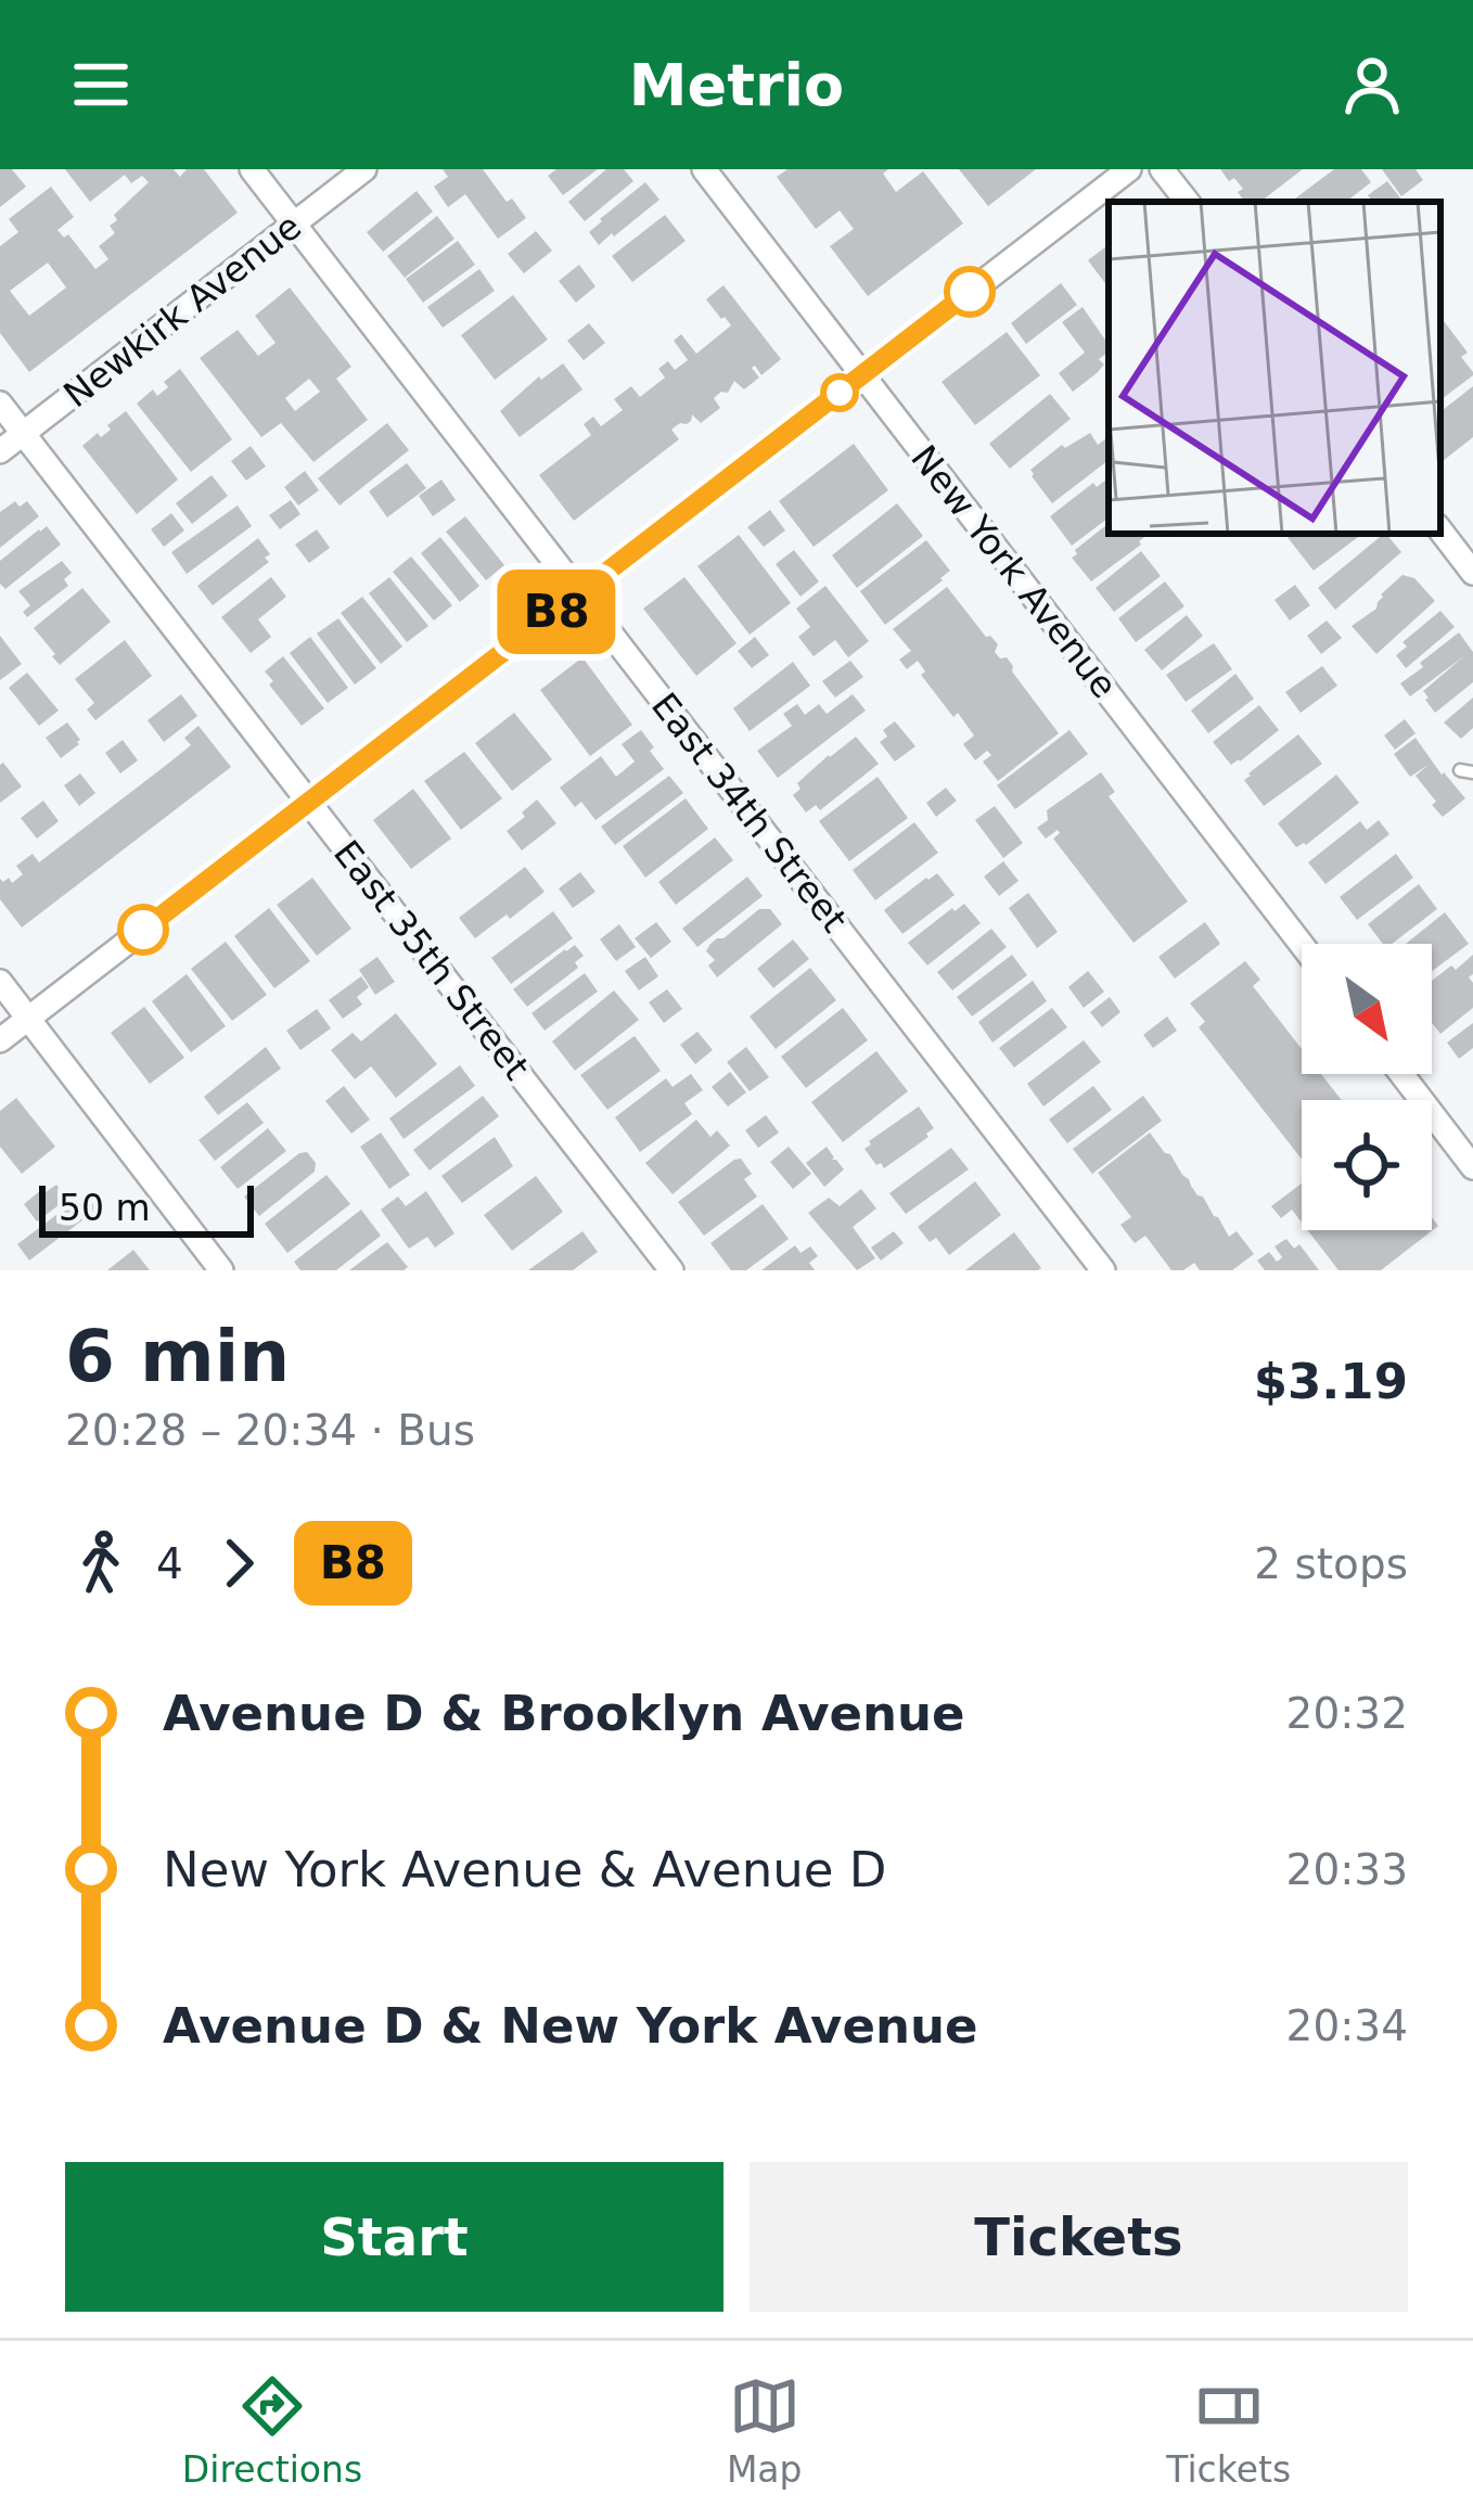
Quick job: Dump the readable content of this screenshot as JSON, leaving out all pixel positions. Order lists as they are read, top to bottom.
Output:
{
  "streets": {
    "street": [
      "Newkirk Avenue",
      "New York Avenue",
      "East 34th Street",
      "East 35th Street"
    ]
  },
  "crossings": [
    ["Newkirk Avenue", "East 34th Street"],
    ["Newkirk Avenue", "East 35th Street"]
  ],
  "lines": ["bus line B8"],
  "scale_bar": "50 m",
  "north": "bottom right",
  "page": {
    "header": "Metrio",
    "on_map": "B8",
    "scale": "50 m",
    "heading": ["6 min", "20:28 – 20:34 · Bus", "$3.19"],
    "legs": ["4", "B8", "2 stops"],
    "list": [
      {
        "name": "Avenue D & Brooklyn Avenue",
        "value": "20:32"
      },
      {
        "name": "New York Avenue & Avenue D",
        "value": "20:33"
      },
      {
        "name": "Avenue D & New York Avenue",
        "value": "20:34"
      }
    ],
    "buttons": ["Start", "Tickets"],
    "tabs": ["Directions", "Map", "Tickets"]
  }
}
